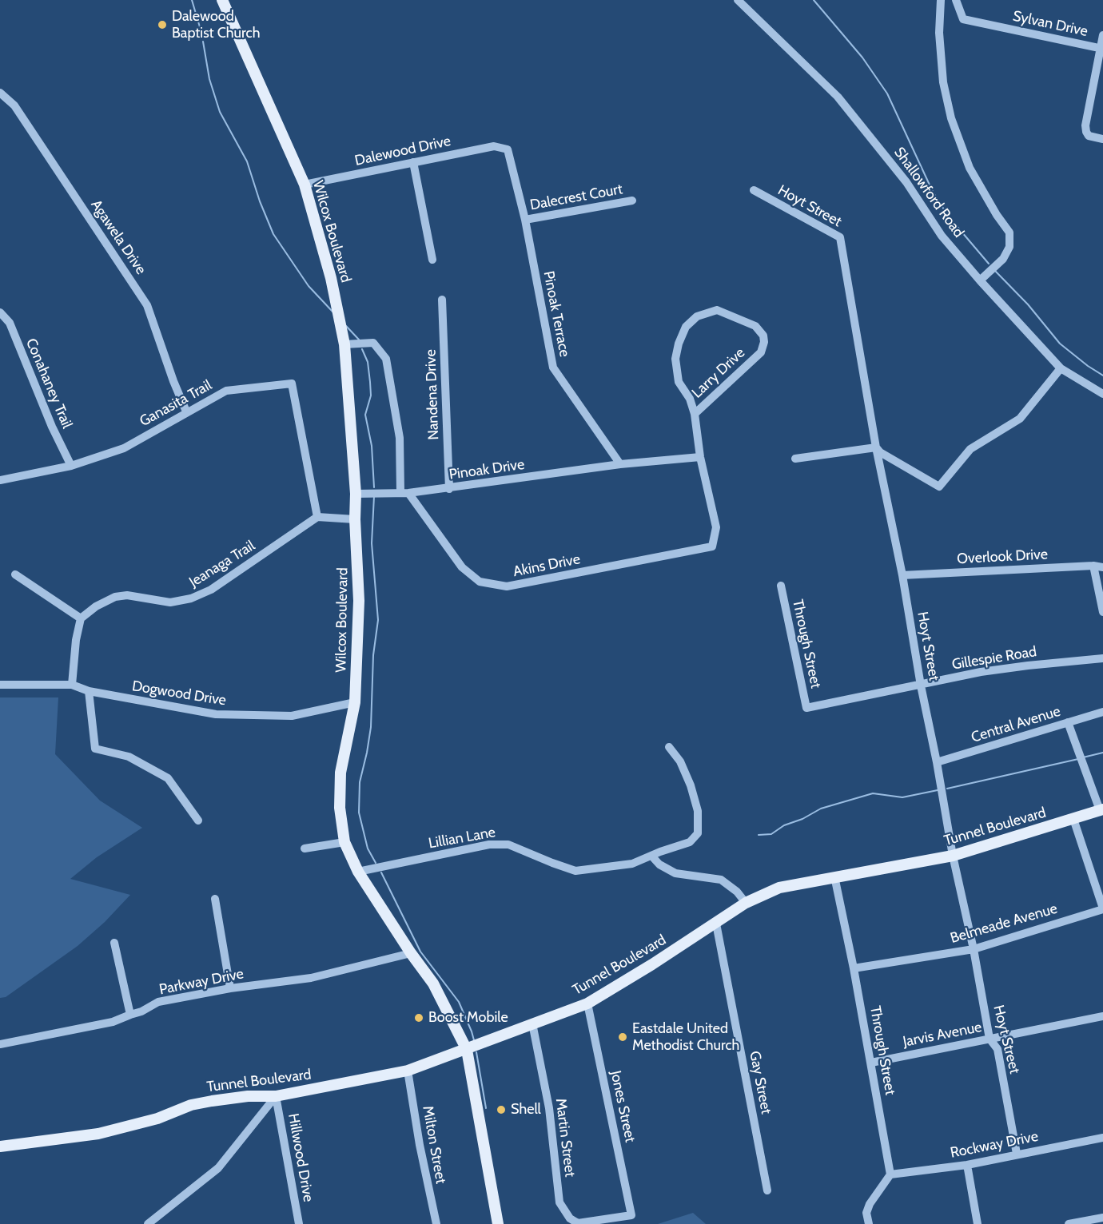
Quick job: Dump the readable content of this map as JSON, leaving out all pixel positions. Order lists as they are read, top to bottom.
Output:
{
  "streets": {
    "main road": ["Wilcox Boulevard", "Tunnel Boulevard"],
    "street": [
      "Sylvan Drive",
      "Dalewood Drive",
      "Shallowford Road",
      "Dalecrest Court",
      "Hoyt Street",
      "Agawela Drive",
      "Pinoak Terrace",
      "Larry Drive",
      "Conahaney Trail",
      "Nandena Drive",
      "Ganasita Trail",
      "Pinoak Drive",
      "Overlook Drive",
      "Jeanaga Trail",
      "Akins Drive",
      "Through Street",
      "Gillespie Road",
      "Dogwood Drive",
      "Central Avenue",
      "Lillian Lane",
      "Belmeade Avenue",
      "Parkway Drive",
      "Jarvis Avenue",
      "Gay Street",
      "Jones Street",
      "Martin Street",
      "Milton Street",
      "Rockway Drive",
      "Hillwood Drive"
    ]
  },
  "crossings": [
    ["Dalewood Drive", "Wilcox Boulevard"],
    ["Dalewood Drive", "Pinoak Terrace"],
    ["Dalecrest Court", "Pinoak Terrace"],
    ["Hoyt Street", "Overlook Drive"],
    ["Hoyt Street", "Gillespie Road"],
    ["Hoyt Street", "Central Avenue"],
    ["Hoyt Street", "Tunnel Boulevard"],
    ["Hoyt Street", "Belmeade Avenue"],
    ["Hoyt Street", "Jarvis Avenue"],
    ["Hoyt Street", "Rockway Drive"],
    ["Wilcox Boulevard", "Pinoak Drive"],
    ["Wilcox Boulevard", "Dogwood Drive"],
    ["Wilcox Boulevard", "Tunnel Boulevard"],
    ["Wilcox Boulevard", "Lillian Lane"],
    ["Wilcox Boulevard", "Parkway Drive"],
    ["Agawela Drive", "Ganasita Trail"],
    ["Pinoak Terrace", "Pinoak Drive"],
    ["Larry Drive", "Pinoak Drive"],
    ["Larry Drive", "Akins Drive"],
    ["Conahaney Trail", "Ganasita Trail"],
    ["Nandena Drive", "Pinoak Drive"],
    ["Ganasita Trail", "Jeanaga Trail"],
    ["Pinoak Drive", "Akins Drive"],
    ["Through Street", "Gillespie Road"],
    ["Through Street", "Tunnel Boulevard"],
    ["Through Street", "Belmeade Avenue"],
    ["Through Street", "Jarvis Avenue"],
    ["Through Street", "Rockway Drive"],
    ["Tunnel Boulevard", "Gay Street"],
    ["Tunnel Boulevard", "Jones Street"],
    ["Tunnel Boulevard", "Martin Street"],
    ["Tunnel Boulevard", "Milton Street"],
    ["Tunnel Boulevard", "Hillwood Drive"],
    ["Jones Street", "Martin Street"]
  ],
  "places": [
    "Dalewood Baptist Church",
    "Boost Mobile",
    "Eastdale United Methodist Church",
    "Shell"
  ]
}
